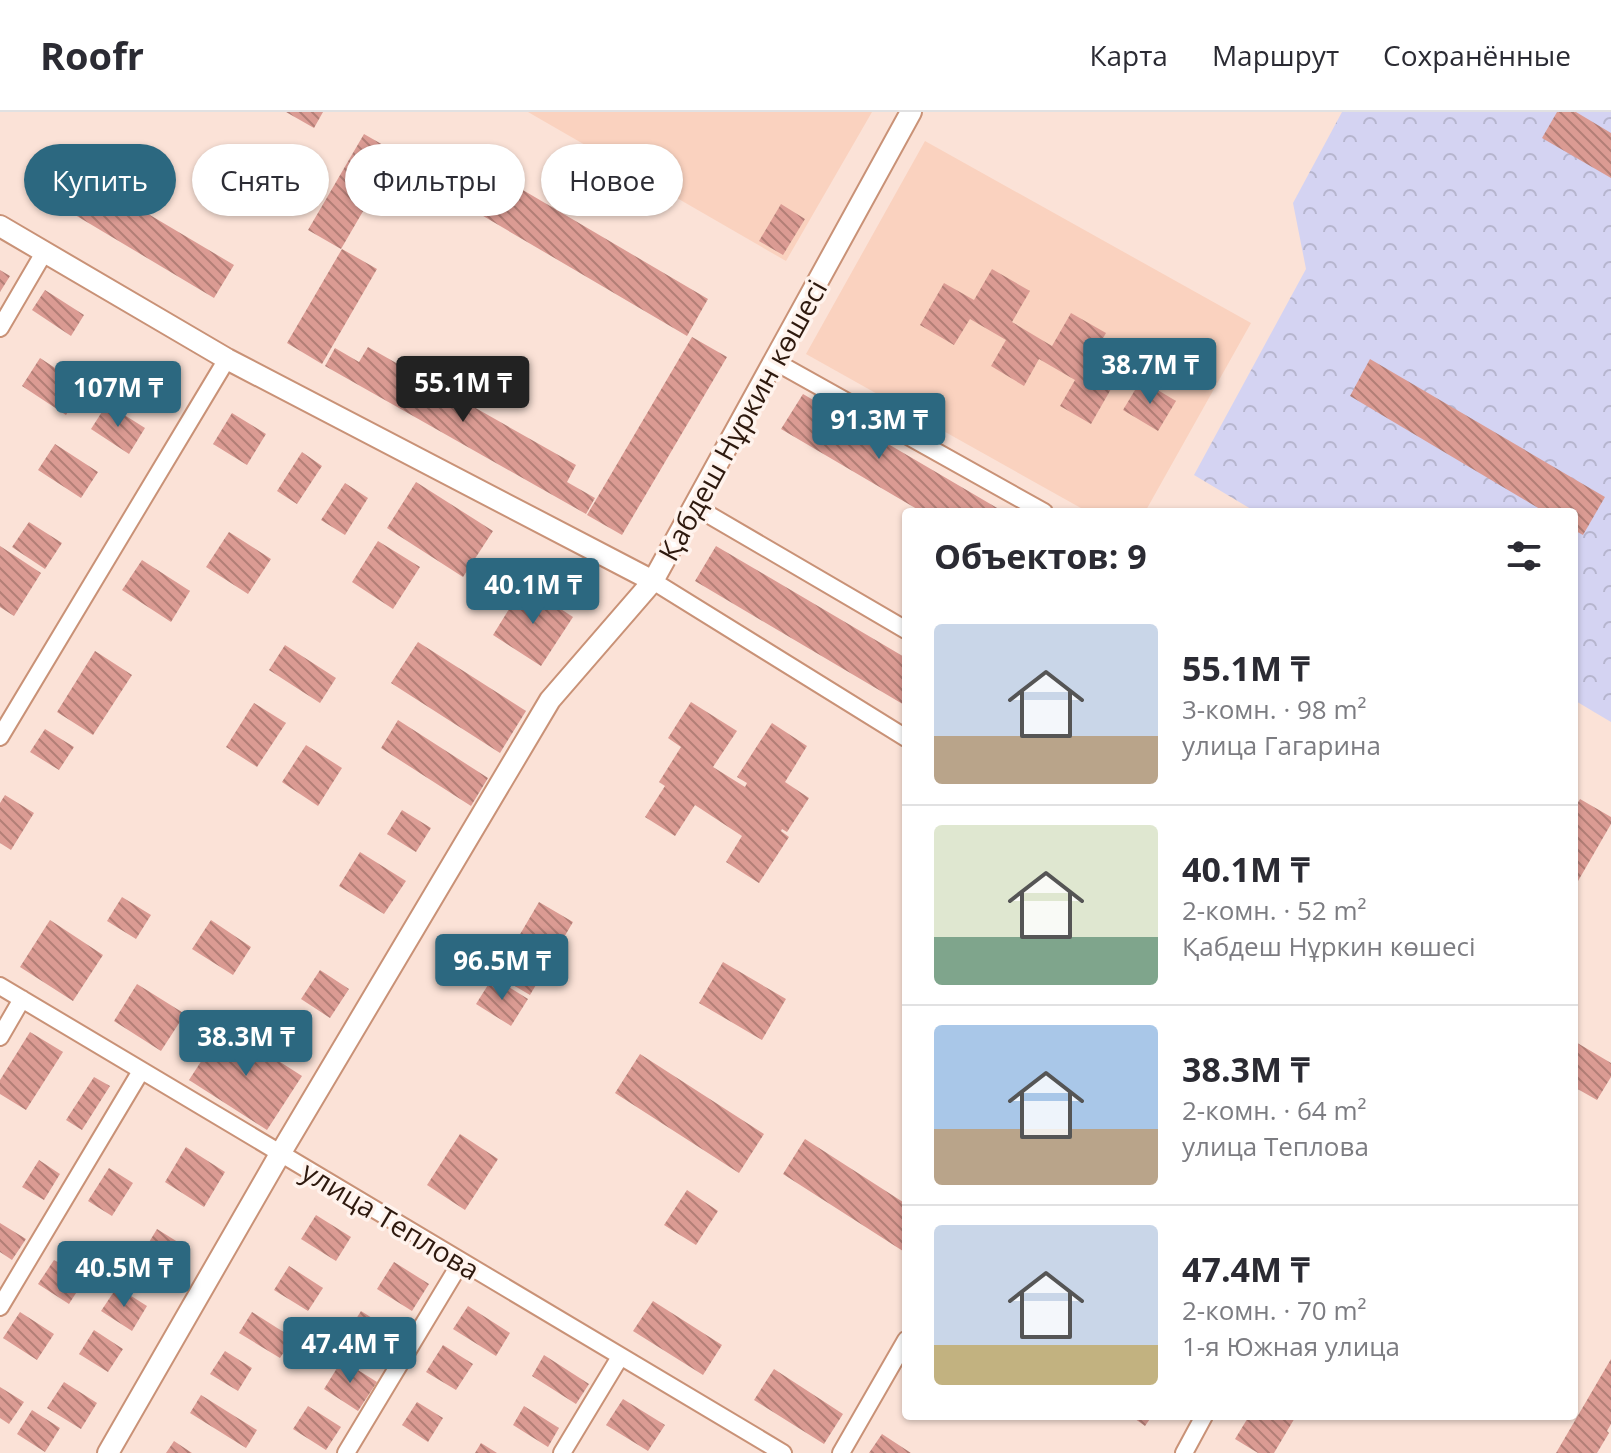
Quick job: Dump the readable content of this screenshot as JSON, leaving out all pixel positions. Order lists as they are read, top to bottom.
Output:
{
  "streets": {
    "street": ["Қабдеш Нұркин көшесі", "улица Теплова"]
  },
  "crossings": [
    ["Қабдеш Нұркин көшесі", "улица Теплова"]
  ],
  "page": {
    "header": "Roofr",
    "nav": ["Карта", "Маршрут", "Сохранённые"],
    "chip": [
      "Купить",
      "Снять",
      "Фильтры",
      "Новое"
    ],
    "price": [
      "38.7M ₸",
      "55.1M ₸",
      "107M ₸",
      "91.3M ₸",
      "40.1M ₸",
      "96.5M ₸",
      "38.3M ₸",
      "40.5M ₸",
      "47.4M ₸"
    ],
    "heading": "Объектов: 9",
    "list": [
      {
        "name": "55.1M ₸",
        "note": "3-комн. · 98 m² · улица Гагарина"
      },
      {
        "name": "40.1M ₸",
        "note": "2-комн. · 52 m² · Қабдеш Нұркин көшесі"
      },
      {
        "name": "38.3M ₸",
        "note": "2-комн. · 64 m² · улица Теплова"
      },
      {
        "name": "47.4M ₸",
        "note": "2-комн. · 70 m² · 1-я Южная улица"
      }
    ]
  }
}
